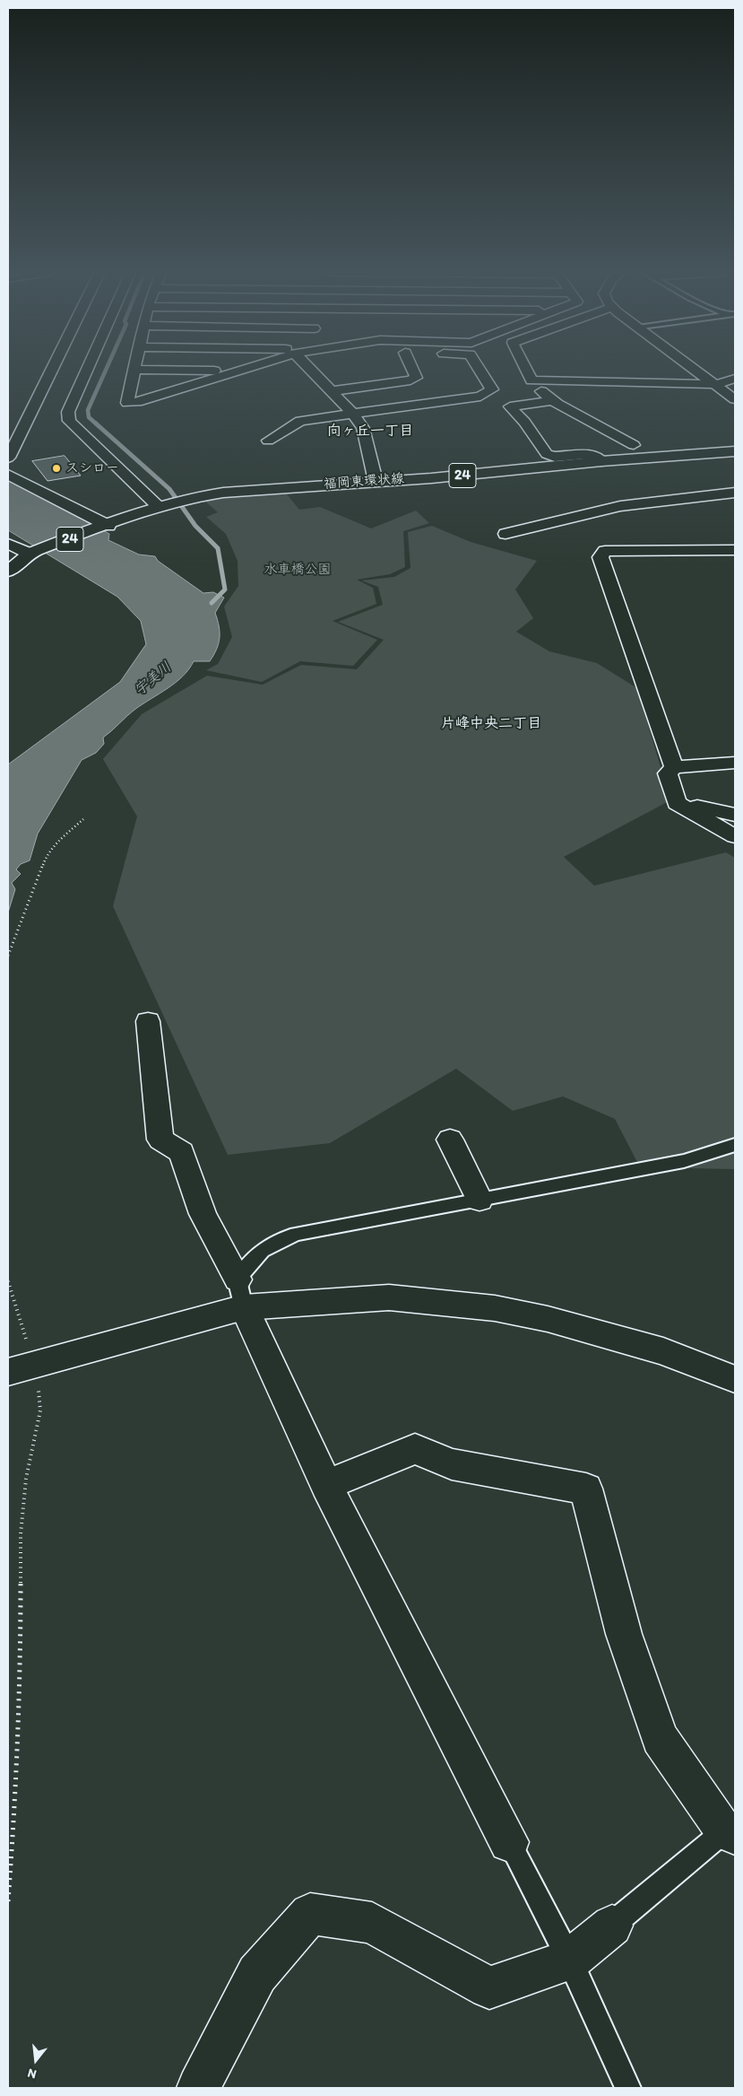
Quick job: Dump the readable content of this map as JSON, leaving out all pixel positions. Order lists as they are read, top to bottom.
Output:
{
  "streets": {
    "street": ["24", "福岡東環状線"]
  },
  "districts": ["向ヶ丘一丁目", "片峰中央二丁目"],
  "water": ["宇美川"],
  "parks": ["水車橋公園"],
  "places": ["スシロー"],
  "north": "bottom"
}
